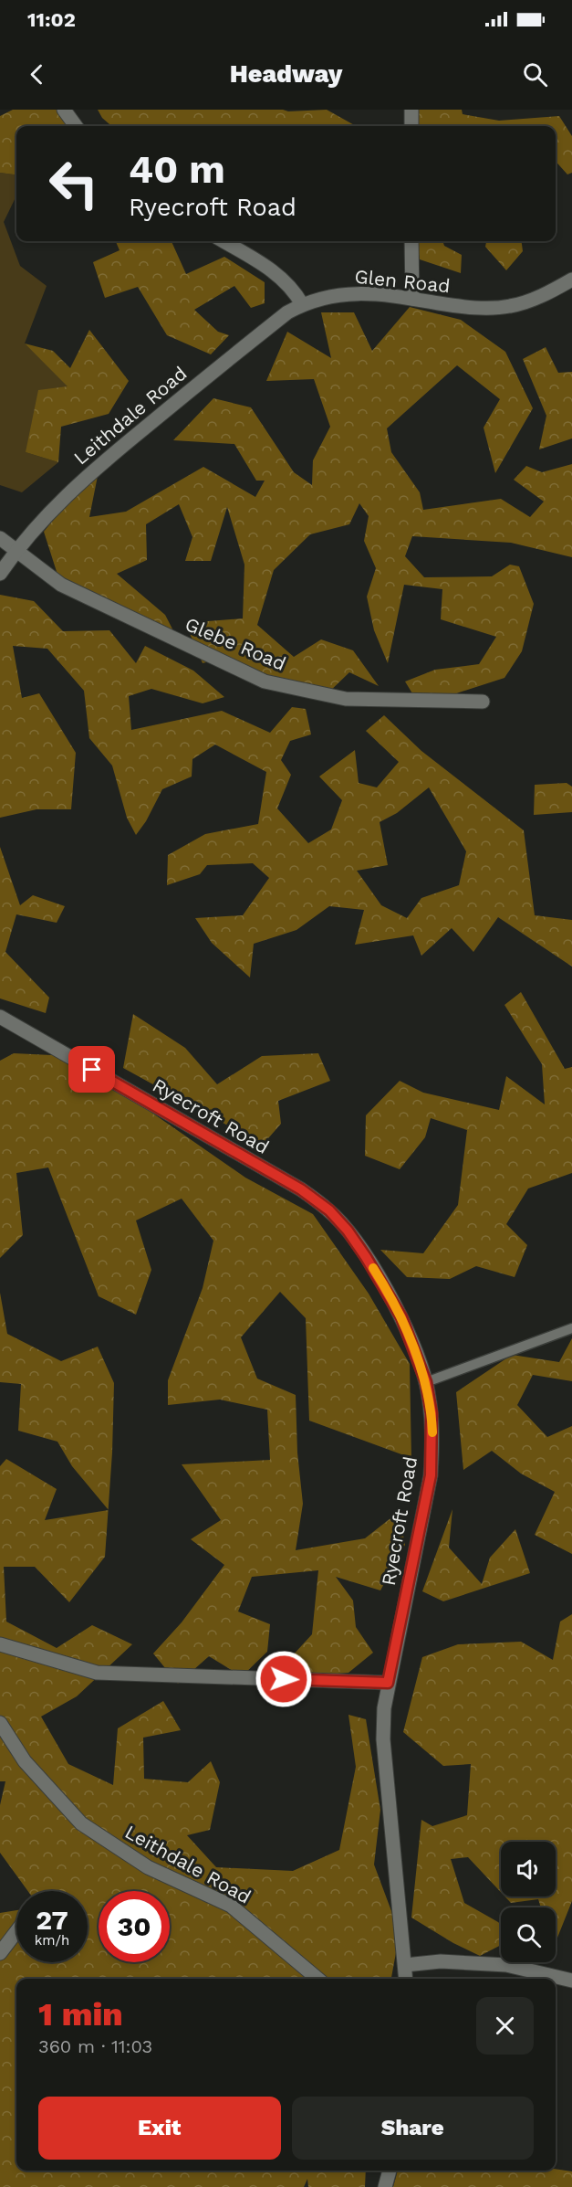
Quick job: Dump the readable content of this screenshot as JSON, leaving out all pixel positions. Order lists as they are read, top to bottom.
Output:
{
  "streets": {
    "street": [
      "Glen Road",
      "Leithdale Road",
      "Glebe Road",
      "Ryecroft Road"
    ]
  },
  "crossings": [
    ["Glen Road", "Leithdale Road"],
    ["Leithdale Road", "Glebe Road"]
  ],
  "page": {
    "status": "11:02",
    "header": "Headway",
    "turn": ["40 m", "Ryecroft Road"],
    "speed": "27 km/h",
    "limit": "30",
    "heading": ["1 min", "360 m · 11:03"],
    "buttons": ["Exit", "Share"]
  }
}
